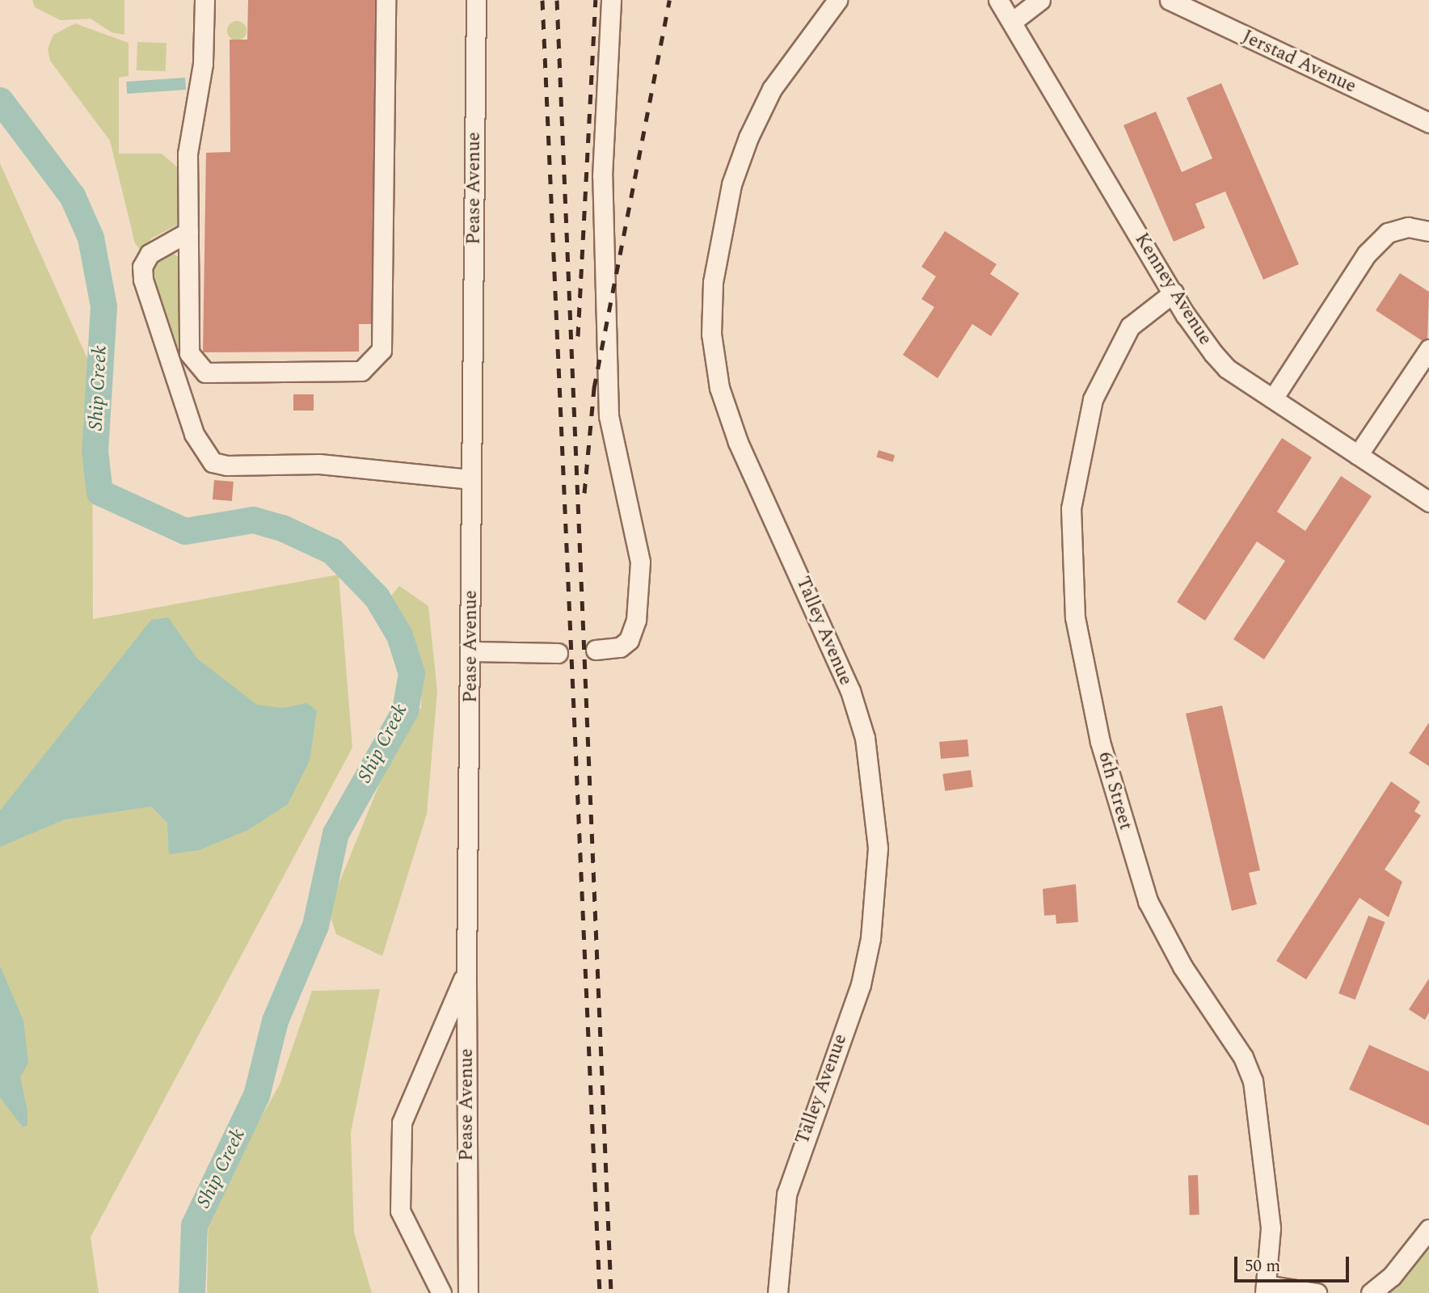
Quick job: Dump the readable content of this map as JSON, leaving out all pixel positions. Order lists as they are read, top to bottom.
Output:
{
  "streets": {
    "street": [
      "Jerstad Avenue",
      "Pease Avenue",
      "Kenney Avenue",
      "Talley Avenue",
      "6th Street"
    ]
  },
  "crossings": [
    ["Kenney Avenue", "6th Street"]
  ],
  "water": ["Ship Creek"],
  "scale_bar": "50 m"
}
